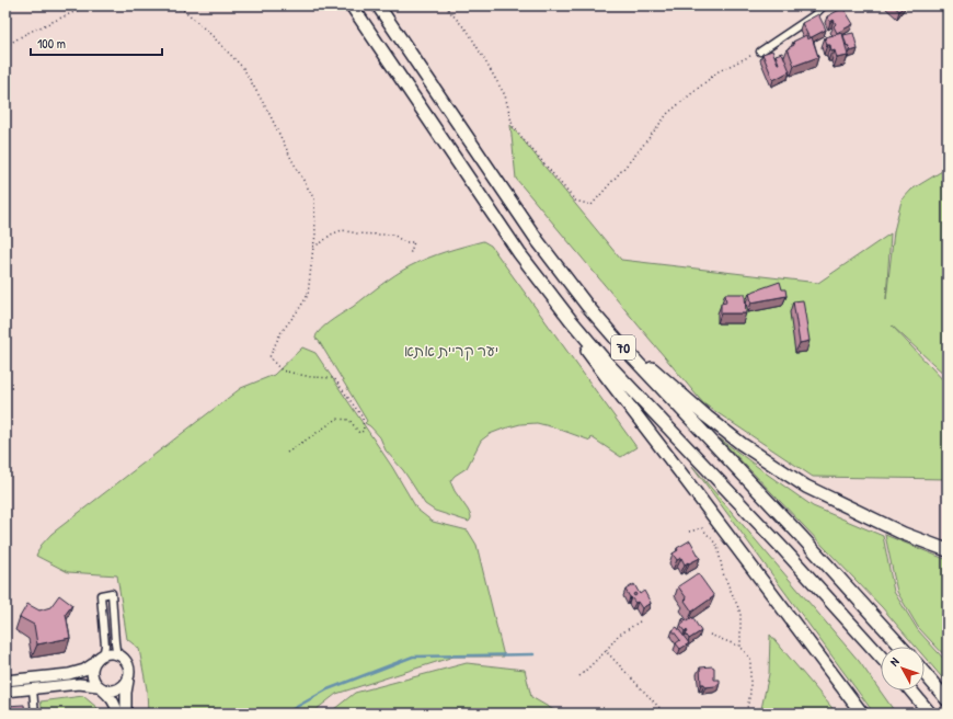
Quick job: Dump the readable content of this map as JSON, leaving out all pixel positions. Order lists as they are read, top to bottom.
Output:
{
  "streets": {
    "highway": ["70"]
  },
  "parks": ["יער קריית אתא"],
  "scale_bar": "100 m",
  "north": "top left"
}
